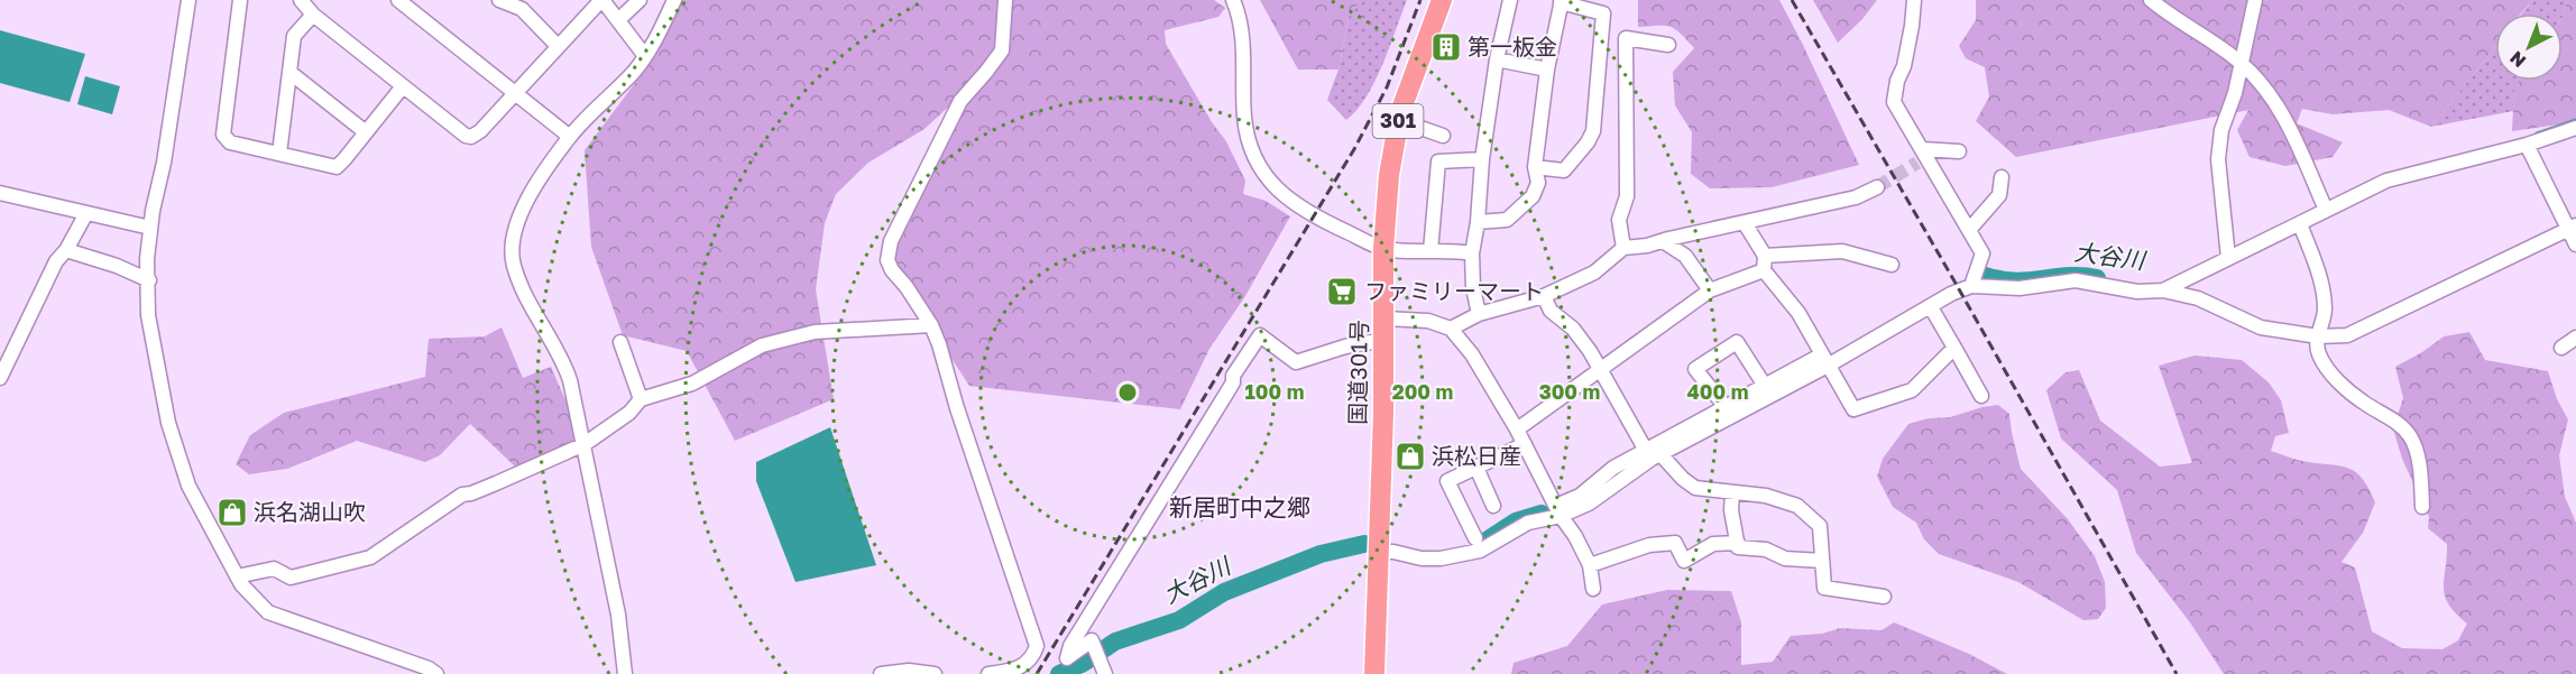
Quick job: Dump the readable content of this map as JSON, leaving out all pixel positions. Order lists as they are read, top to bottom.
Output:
{
  "streets": {
    "highway": ["301", "国道301号"]
  },
  "districts": ["新居町中之郷"],
  "water": ["大谷川"],
  "places": {
    "building": ["第一板金"],
    "supermarket": ["ファミリーマート"],
    "shop": ["浜松日産", "浜名湖山吹"]
  },
  "north": "bottom left",
  "rings": [
    "100 m",
    "200 m",
    "300 m",
    "400 m"
  ]
}
